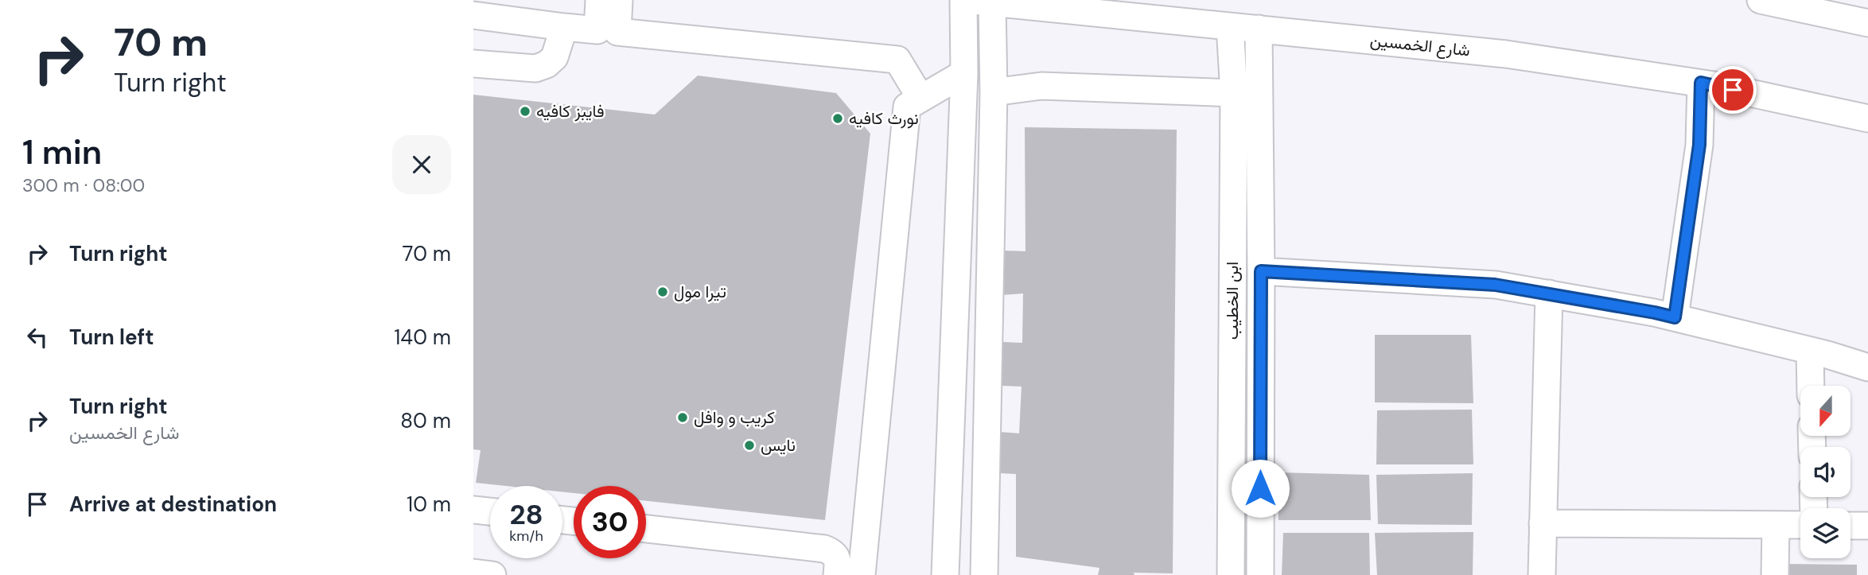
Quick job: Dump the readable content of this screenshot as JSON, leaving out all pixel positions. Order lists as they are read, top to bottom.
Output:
{
  "streets": {
    "street": ["شارع الخمسين", "ابن الخطيب"]
  },
  "crossings": [
    ["شارع الخمسين", "ابن الخطيب"]
  ],
  "places": [
    "فايبز كافيه",
    "نورث كافيه",
    "تيرا مول",
    "كريب و وافل",
    "نايس"
  ],
  "north": "bottom",
  "page": {
    "turn": ["70 m", "Turn right"],
    "heading": ["1 min", "300 m · 08:00"],
    "list": [
      {
        "name": "Turn right",
        "value": "70 m"
      },
      {
        "name": "Turn left",
        "value": "140 m"
      },
      {
        "name": "Turn right",
        "note": "شارع الخمسين",
        "value": "80 m"
      },
      {
        "name": "Arrive at destination",
        "value": "10 m"
      }
    ],
    "speed": "28 km/h",
    "limit": "30"
  }
}
